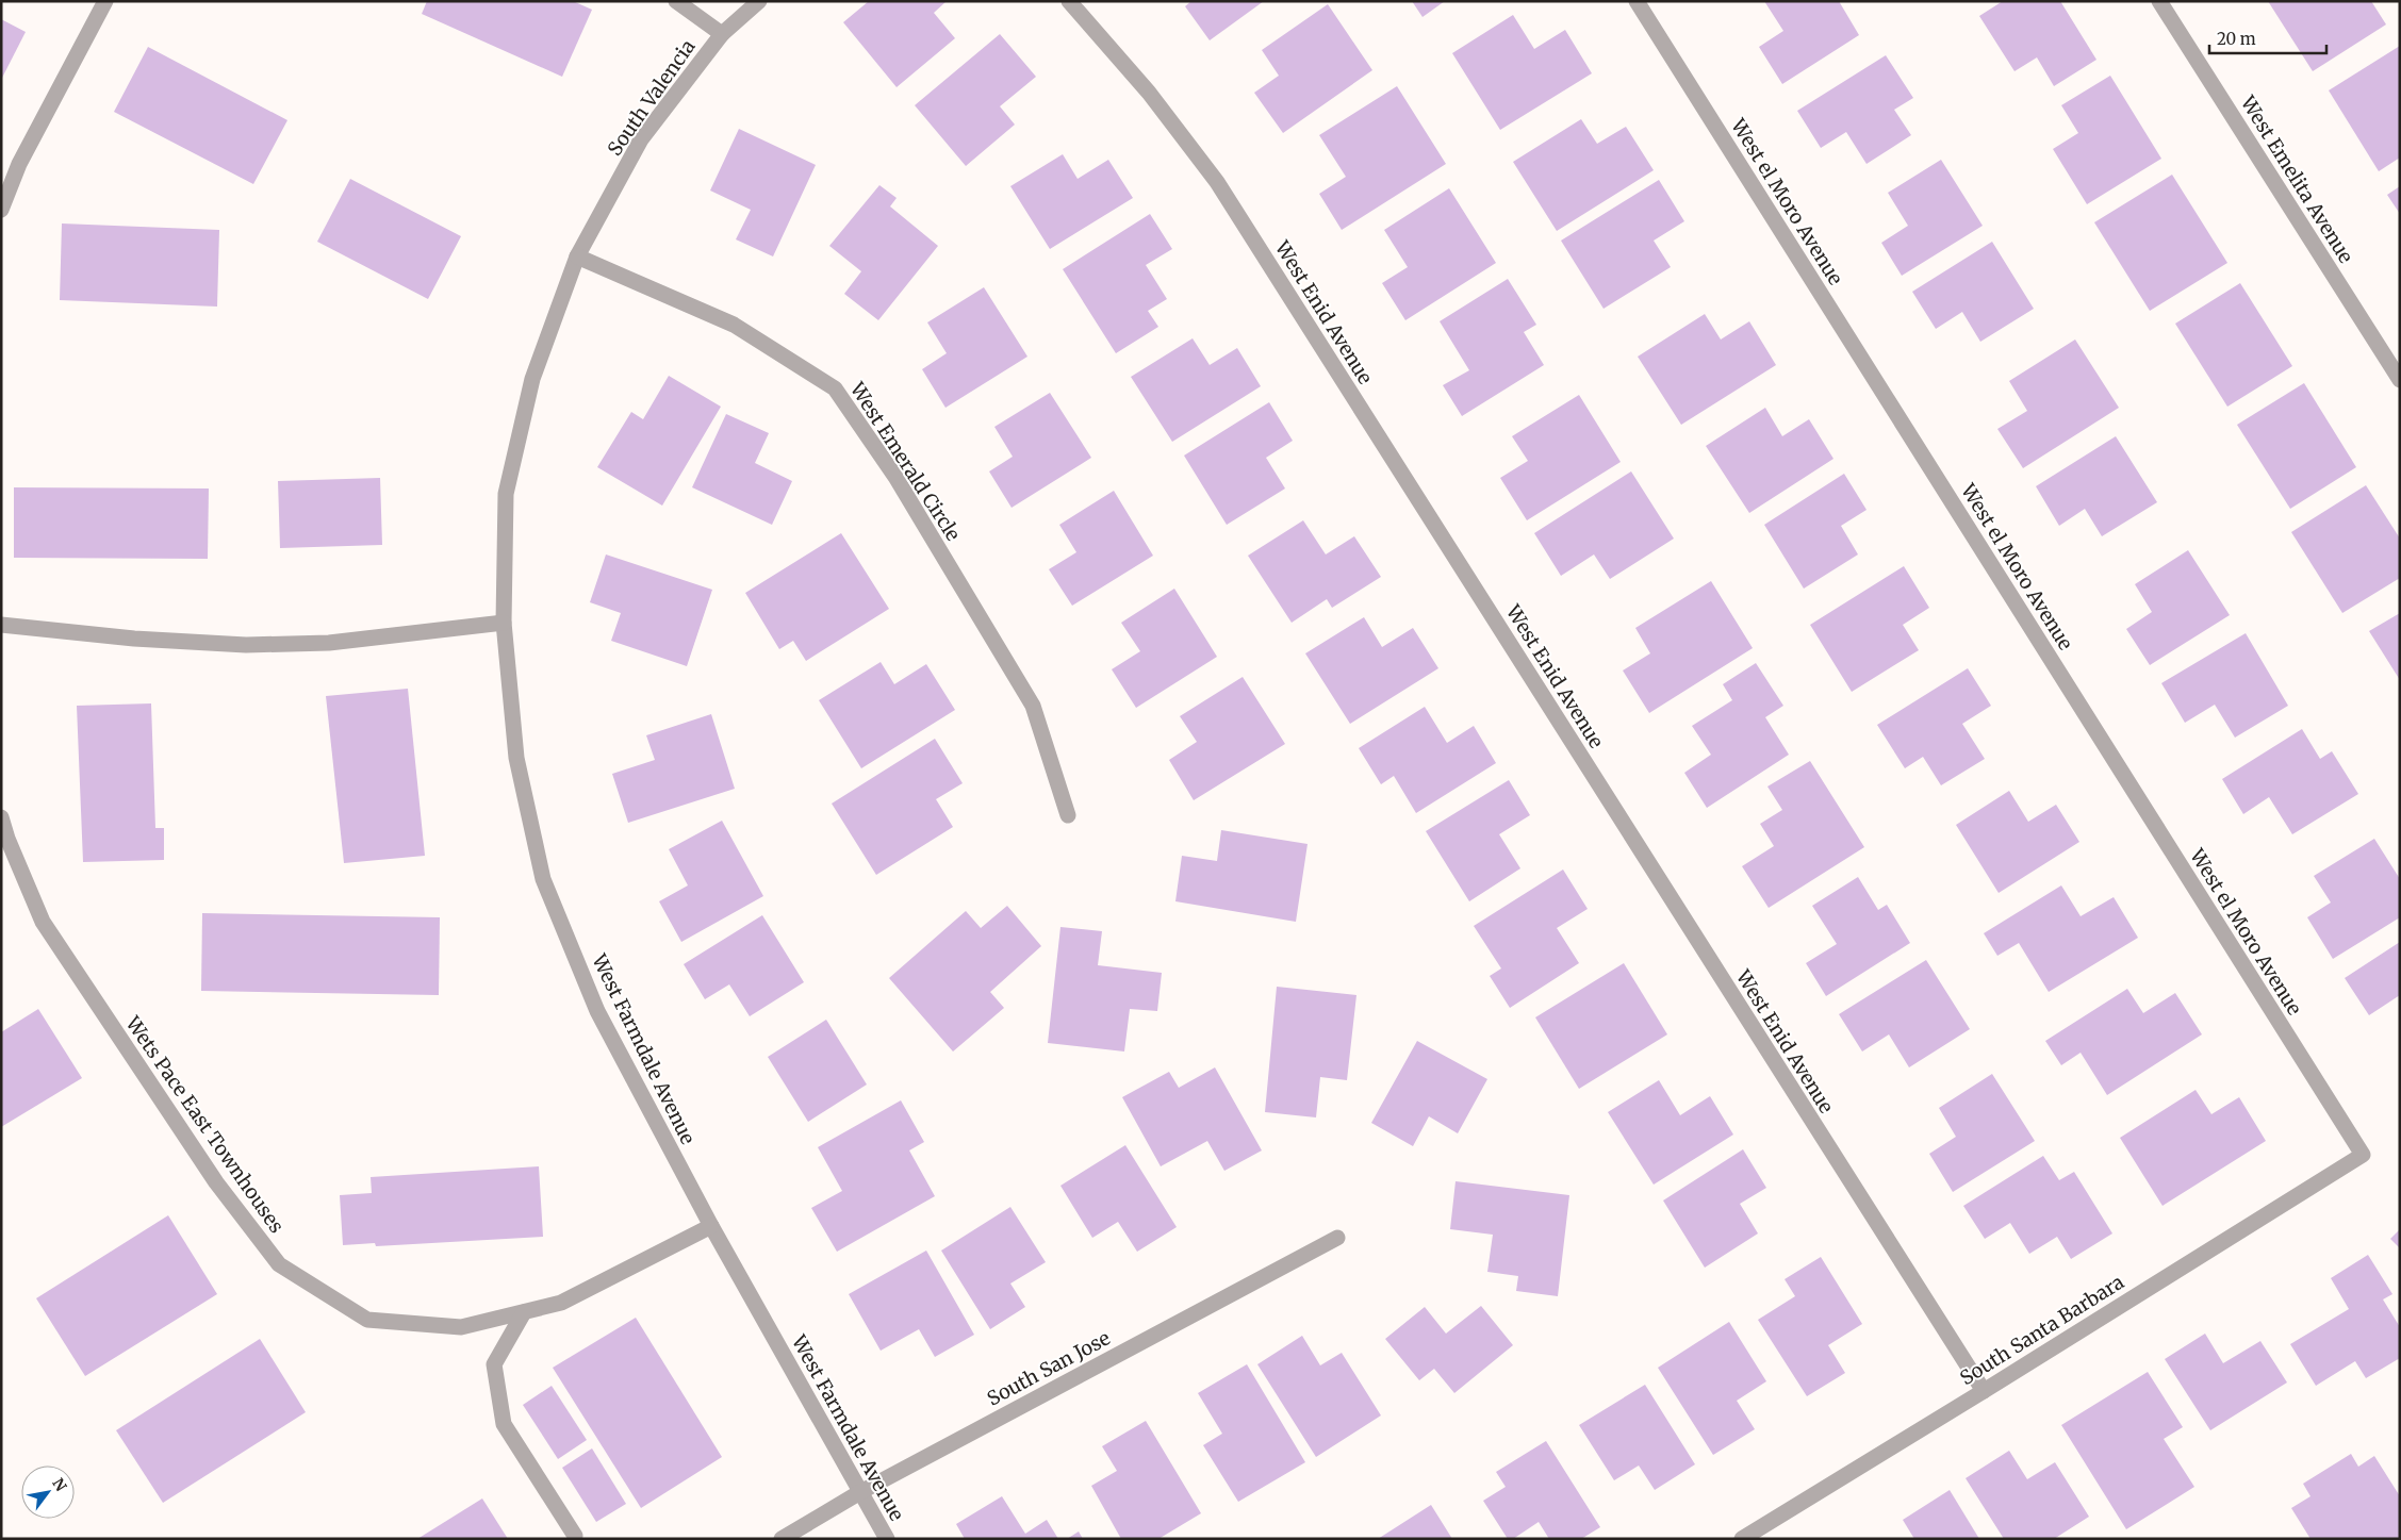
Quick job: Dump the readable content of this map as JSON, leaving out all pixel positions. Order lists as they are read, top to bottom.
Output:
{
  "streets": {
    "street": [
      "South Valencia",
      "West Emelita Avenue",
      "West el Moro Avenue",
      "West Enid Avenue",
      "West Emerald Circle",
      "West Farmdale Avenue",
      "Wets Pace East Townhouses",
      "South Santa Barbara",
      "South San Jose"
    ]
  },
  "crossings": [
    ["South Valencia", "West Emerald Circle"],
    ["South Valencia", "West Farmdale Avenue"],
    ["West el Moro Avenue", "South Santa Barbara"],
    ["West Enid Avenue", "South Santa Barbara"],
    ["West Emerald Circle", "West Farmdale Avenue"],
    ["West Farmdale Avenue", "Wets Pace East Townhouses"],
    ["West Farmdale Avenue", "South San Jose"]
  ],
  "scale_bar": "20 m",
  "north": "top right"
}
